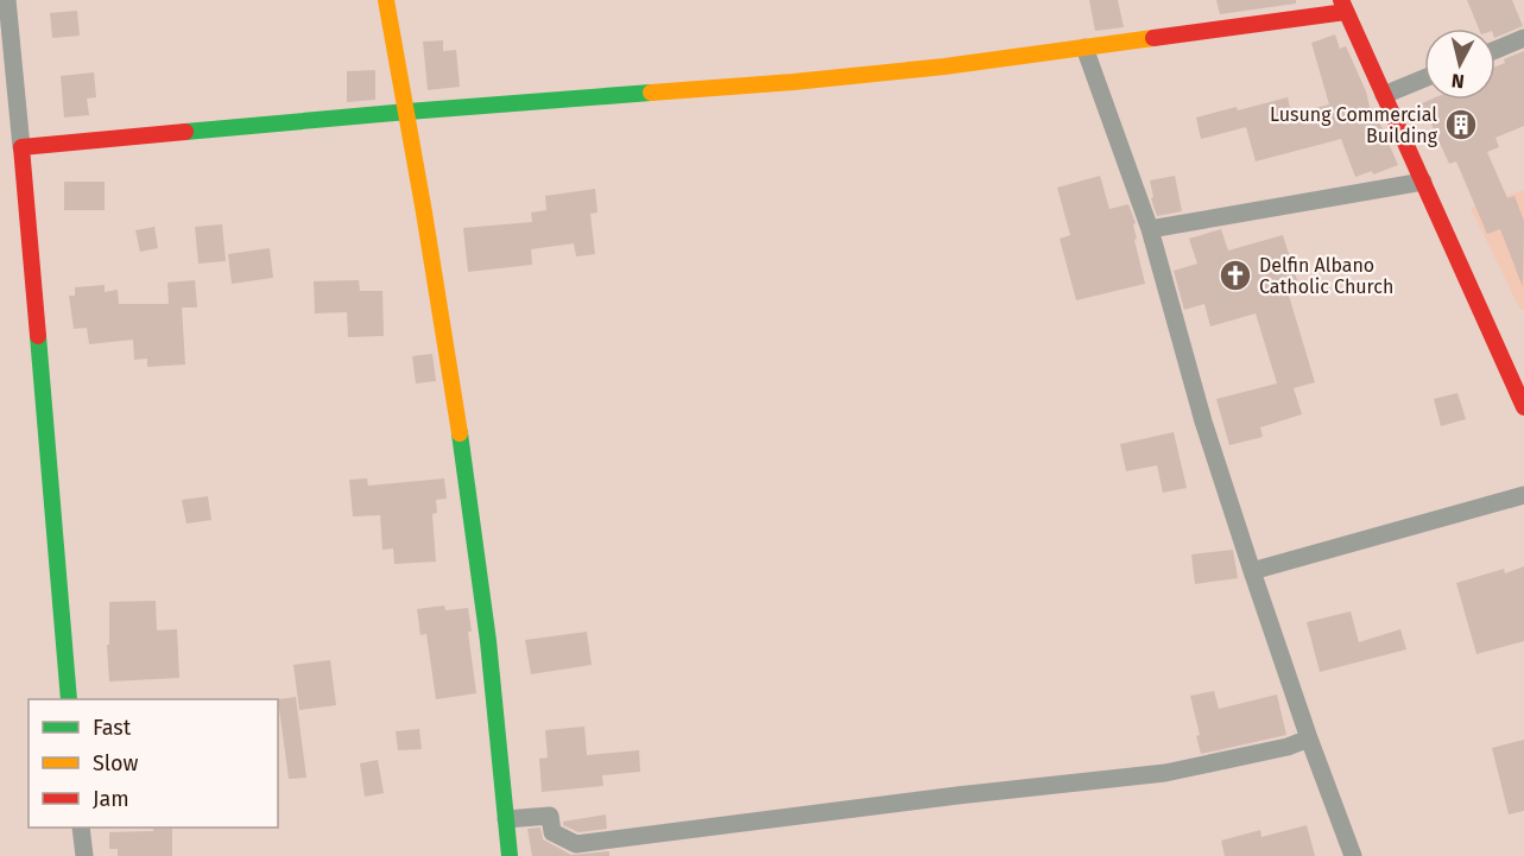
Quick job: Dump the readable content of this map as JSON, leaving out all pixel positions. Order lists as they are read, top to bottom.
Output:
{
  "places": {
    "building": ["Lusung Commercial Building"],
    "church": ["Delfin Albano Catholic Church"]
  },
  "legend": ["Fast", "Slow", "Jam"],
  "north": "bottom"
}
